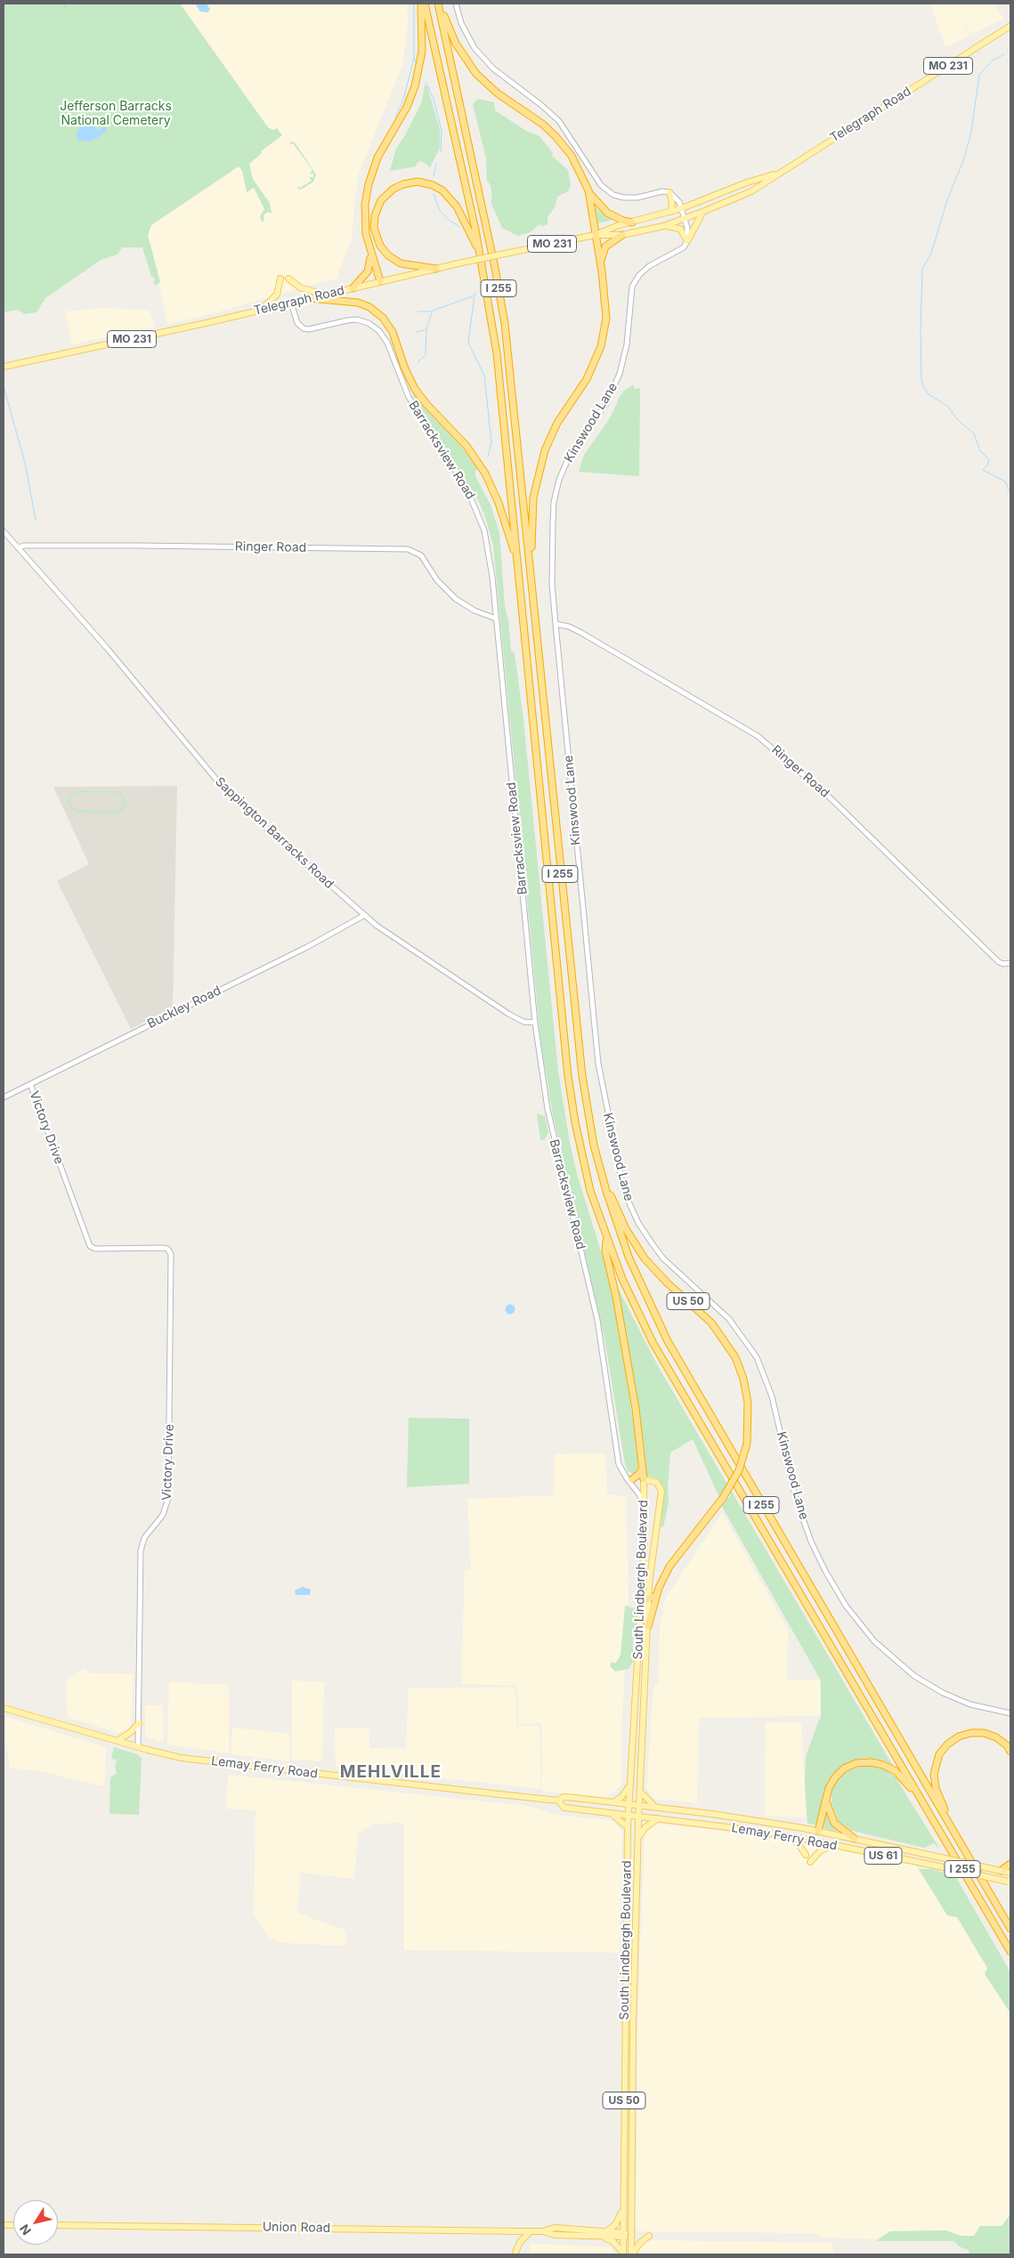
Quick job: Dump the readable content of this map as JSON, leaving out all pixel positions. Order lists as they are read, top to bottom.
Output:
{
  "streets": {
    "highway": ["I 255", "US 50"],
    "main road": [
      "MO 231",
      "Telegraph Road",
      "South Lindbergh Boulevard",
      "Lemay Ferry Road",
      "US 61",
      "Union Road"
    ],
    "street": [
      "Kinswood Lane",
      "Barracksview Road",
      "Ringer Road",
      "Sappington Barracks Road",
      "Buckley Road",
      "Victory Drive"
    ]
  },
  "crossings": [
    ["Telegraph Road", "Barracksview Road"],
    ["I 255", "US 50"],
    ["Kinswood Lane", "Ringer Road"],
    ["Barracksview Road", "Ringer Road"],
    ["Barracksview Road", "Sappington Barracks Road"],
    ["Barracksview Road", "South Lindbergh Boulevard"],
    ["Ringer Road", "Sappington Barracks Road"],
    ["Sappington Barracks Road", "Buckley Road"],
    ["Buckley Road", "Victory Drive"],
    ["Victory Drive", "Lemay Ferry Road"],
    ["US 50", "South Lindbergh Boulevard"],
    ["South Lindbergh Boulevard", "Lemay Ferry Road"],
    ["South Lindbergh Boulevard", "Union Road"]
  ],
  "districts": ["MEHLVILLE"],
  "parks": ["Jefferson Barracks National Cemetery"],
  "north": "bottom left"
}
